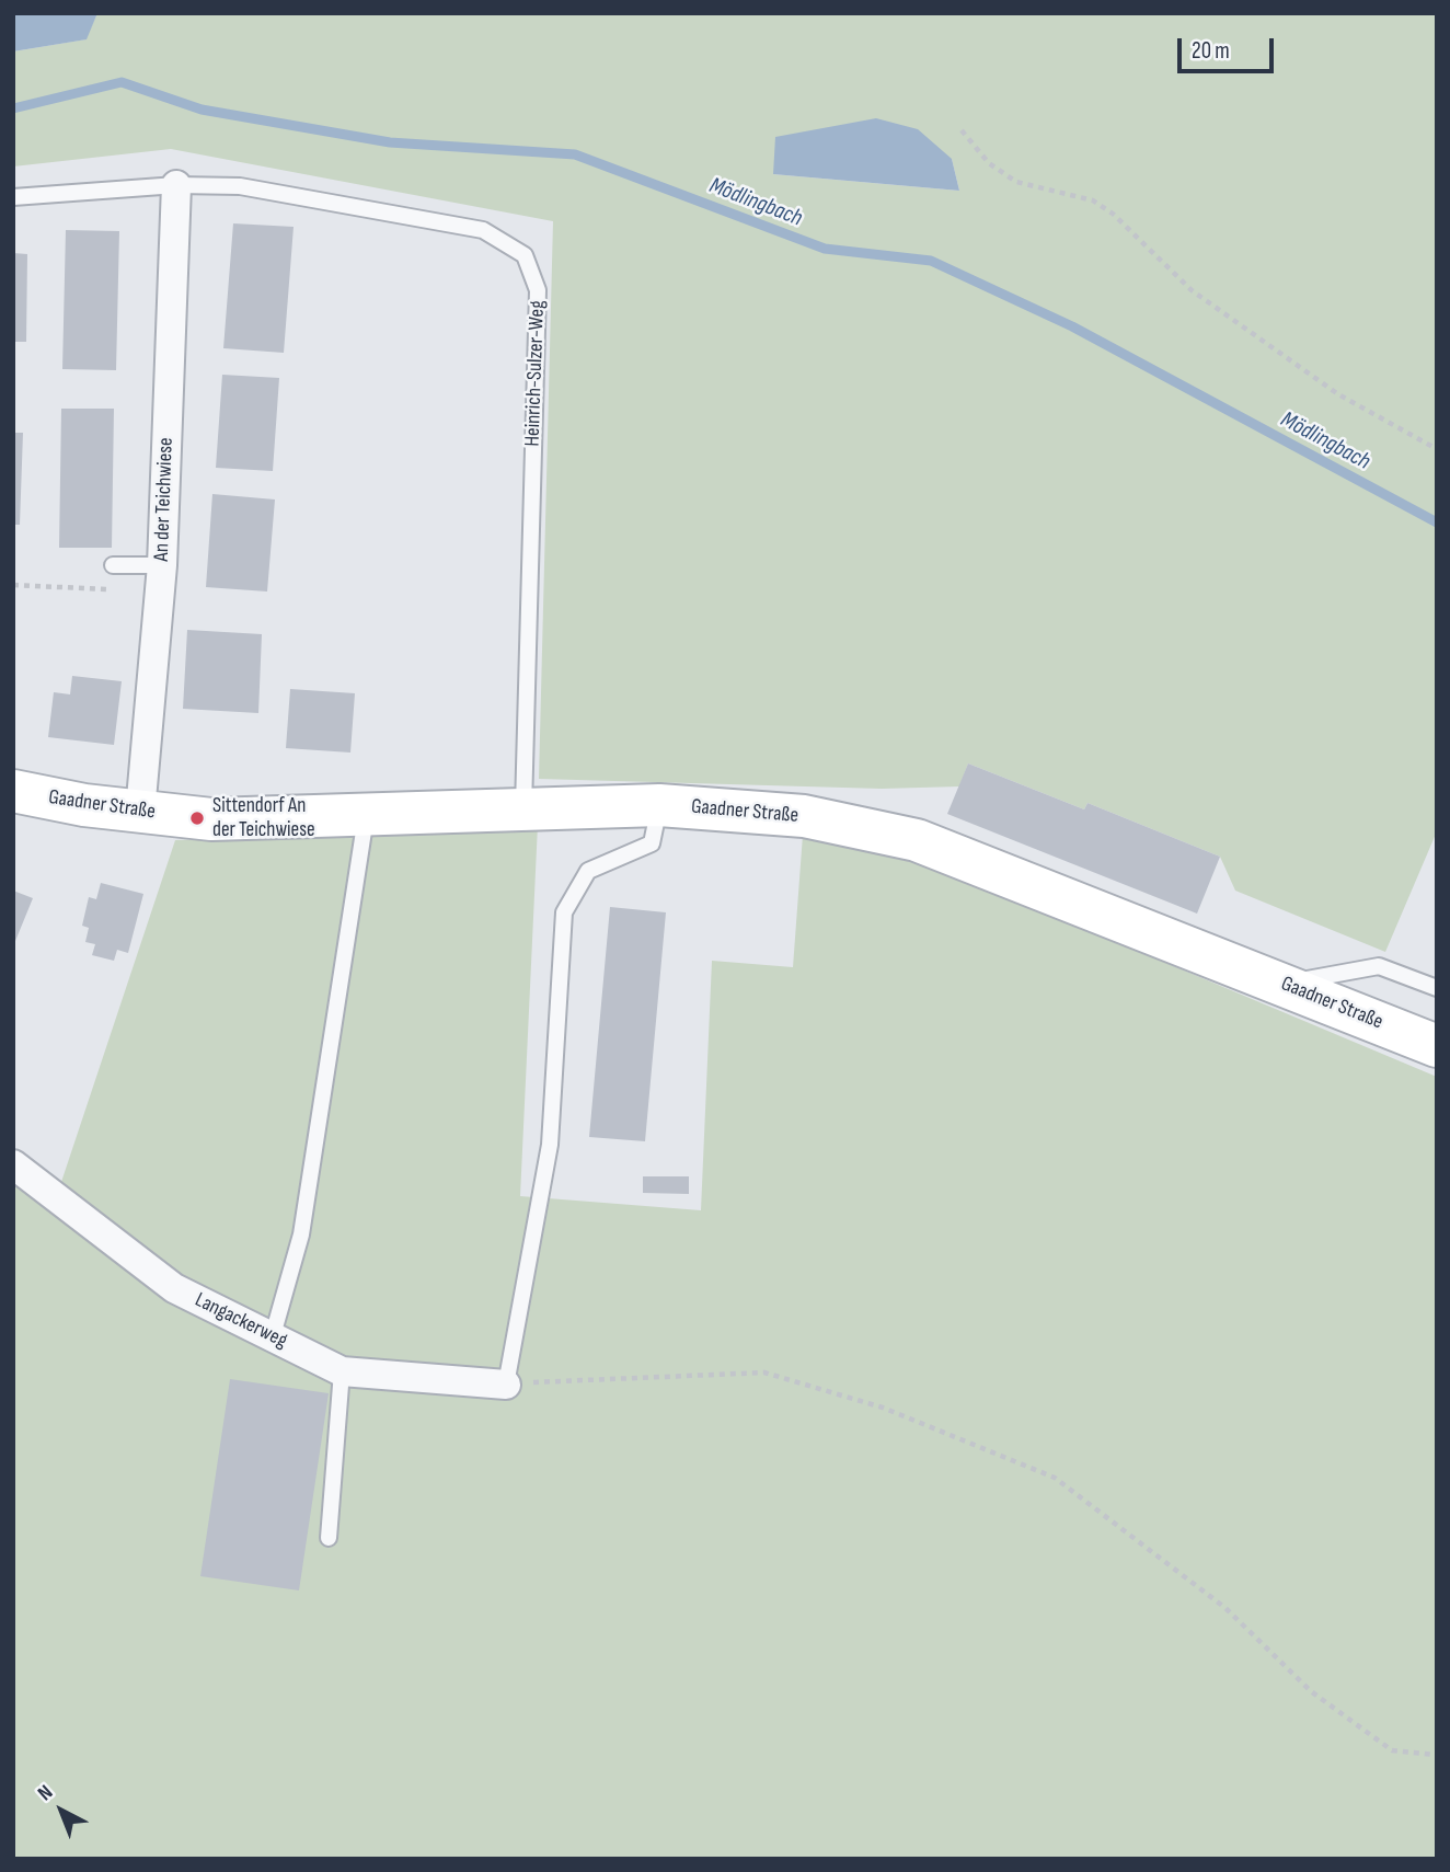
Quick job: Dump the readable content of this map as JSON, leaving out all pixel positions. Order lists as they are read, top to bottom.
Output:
{
  "streets": {
    "street": ["An der Teichwiese", "Gaadner Straße", "Langackerweg"],
    "lane": ["Heinrich-Sulzer-Weg"]
  },
  "crossings": [
    ["Heinrich-Sulzer-Weg", "An der Teichwiese"],
    ["Heinrich-Sulzer-Weg", "Gaadner Straße"],
    ["An der Teichwiese", "Gaadner Straße"]
  ],
  "water": ["Mödlingbach"],
  "places": ["Sittendorf An der Teichwiese"],
  "scale_bar": "20 m",
  "north": "top left"
}
